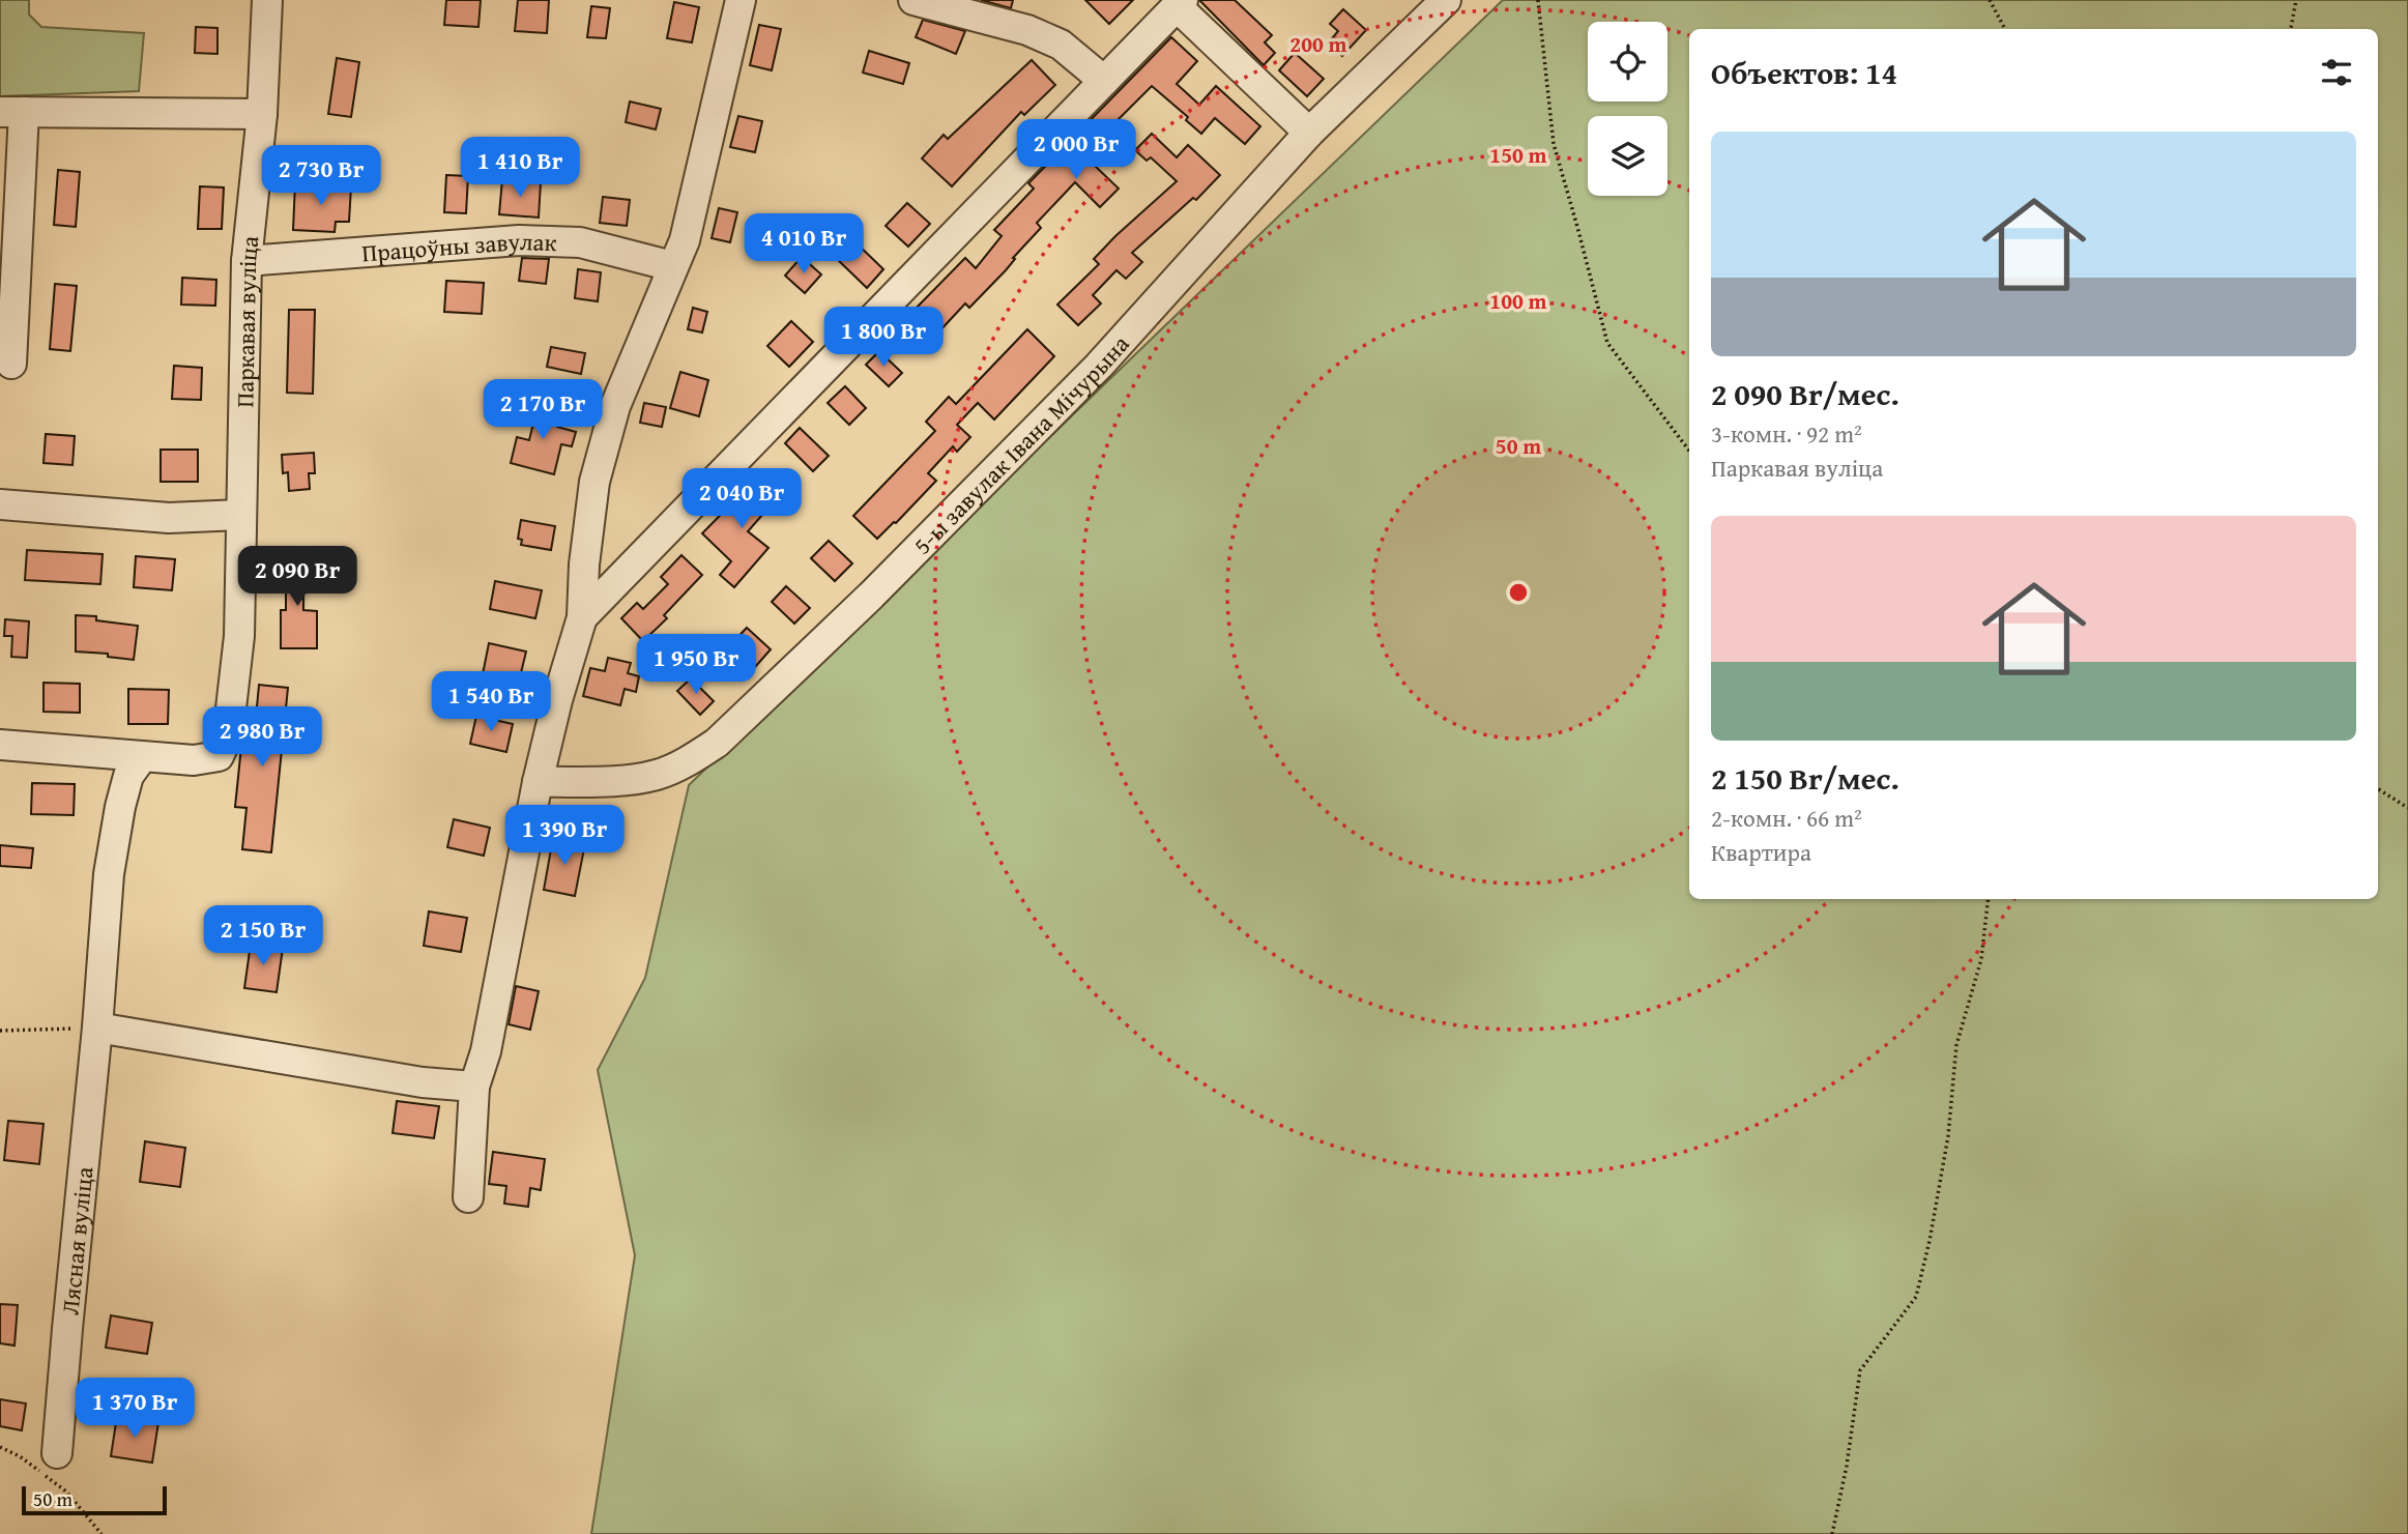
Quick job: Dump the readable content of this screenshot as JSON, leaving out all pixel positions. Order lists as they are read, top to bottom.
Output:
{
  "streets": {
    "street": [
      "Працоўны завулак",
      "Паркавая вуліца",
      "5-ы завулак Івана Мічурына",
      "Лясная вуліца"
    ]
  },
  "crossings": [
    ["Працоўны завулак", "Паркавая вуліца"],
    ["Паркавая вуліца", "Лясная вуліца"]
  ],
  "scale_bar": "50 m",
  "page": {
    "heading": "Объектов: 14",
    "list": [
      {
        "name": "2 090 Br/мес.",
        "note": "3-комн. · 92 m² · Паркавая вуліца"
      },
      {
        "name": "2 150 Br/мес.",
        "note": "2-комн. · 66 m² · Квартира"
      }
    ],
    "price": [
      "2 000 Br",
      "1 410 Br",
      "2 730 Br",
      "4 010 Br",
      "1 800 Br",
      "2 170 Br",
      "2 040 Br",
      "2 090 Br",
      "1 950 Br",
      "1 540 Br",
      "2 980 Br",
      "1 390 Br",
      "2 150 Br",
      "1 370 Br"
    ],
    "scale": "50 m"
  },
  "rings": [
    "200 m",
    "150 m",
    "100 m",
    "50 m"
  ]
}
